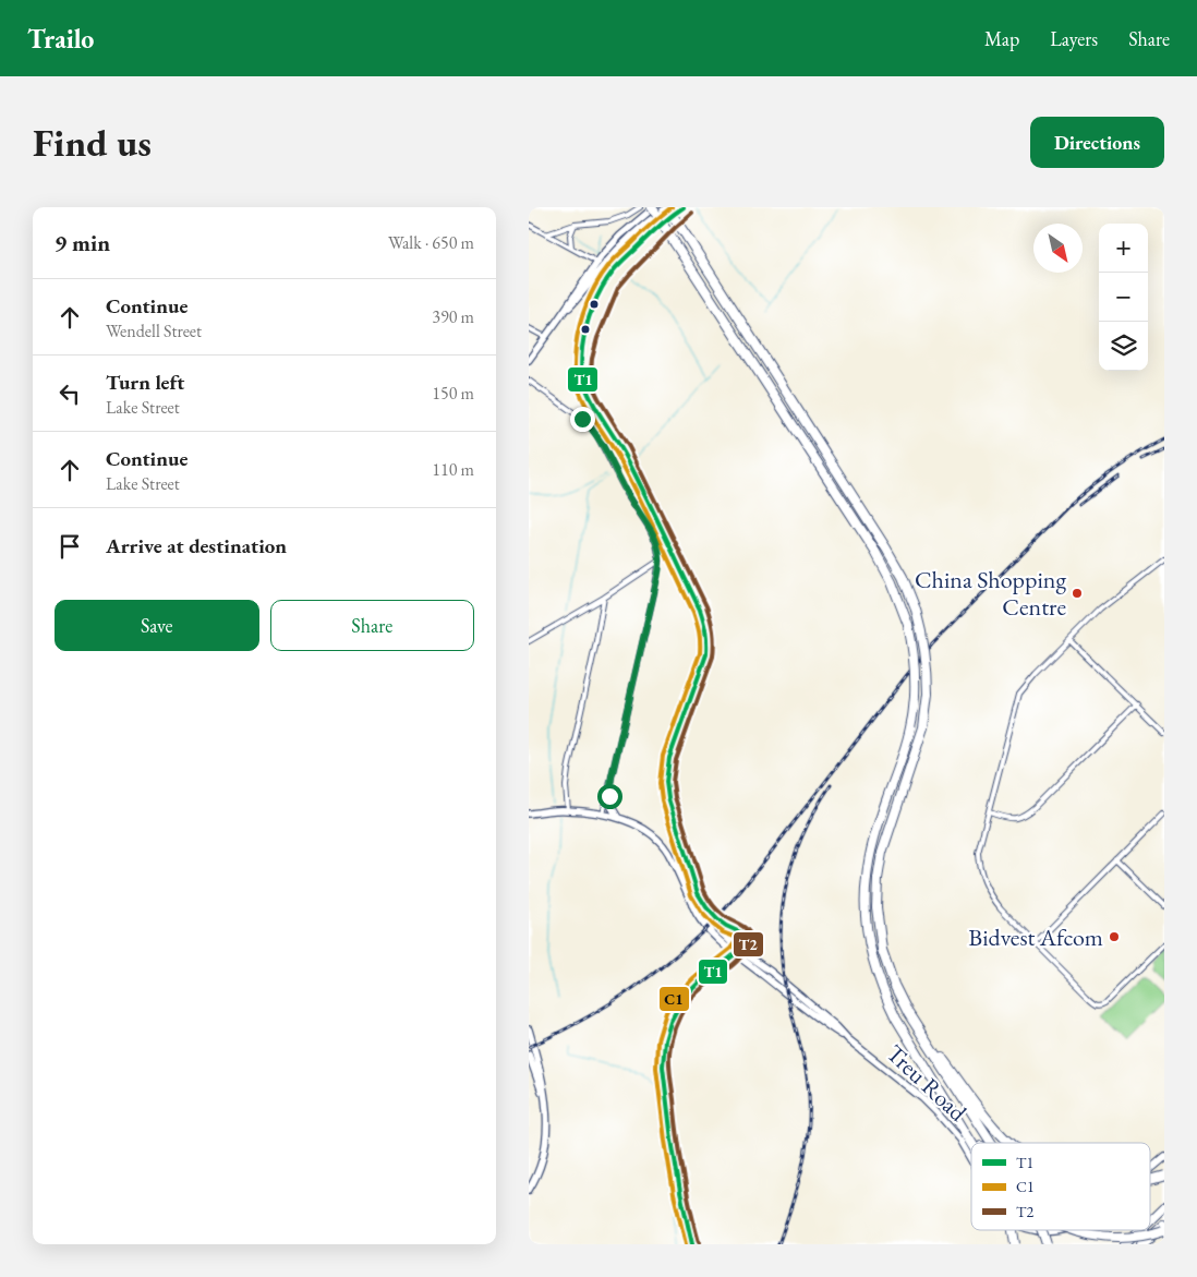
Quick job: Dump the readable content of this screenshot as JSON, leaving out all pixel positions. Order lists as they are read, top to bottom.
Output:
{
  "streets": {
    "street": ["Treu Road"]
  },
  "places": ["China Shopping Centre", "Bidvest Afcom"],
  "lines": ["transit line T1", "transit line C1", "transit line T2"],
  "legend": ["T1", "C1", "T2"],
  "north": "bottom right",
  "page": {
    "header": "Trailo",
    "nav": ["Map", "Layers", "Share"],
    "buttons": [
      "Directions",
      ["Save", "Share"]
    ],
    "title": "Find us",
    "heading": ["9 min", "Walk · 650 m"],
    "map_buttons": ["+", "−"],
    "list": [
      ["Continue", "Wendell Street", "390 m"],
      ["Turn left", "Lake Street", "150 m"],
      ["Continue", "Lake Street", "110 m"],
      "Arrive at destination"
    ]
  }
}
